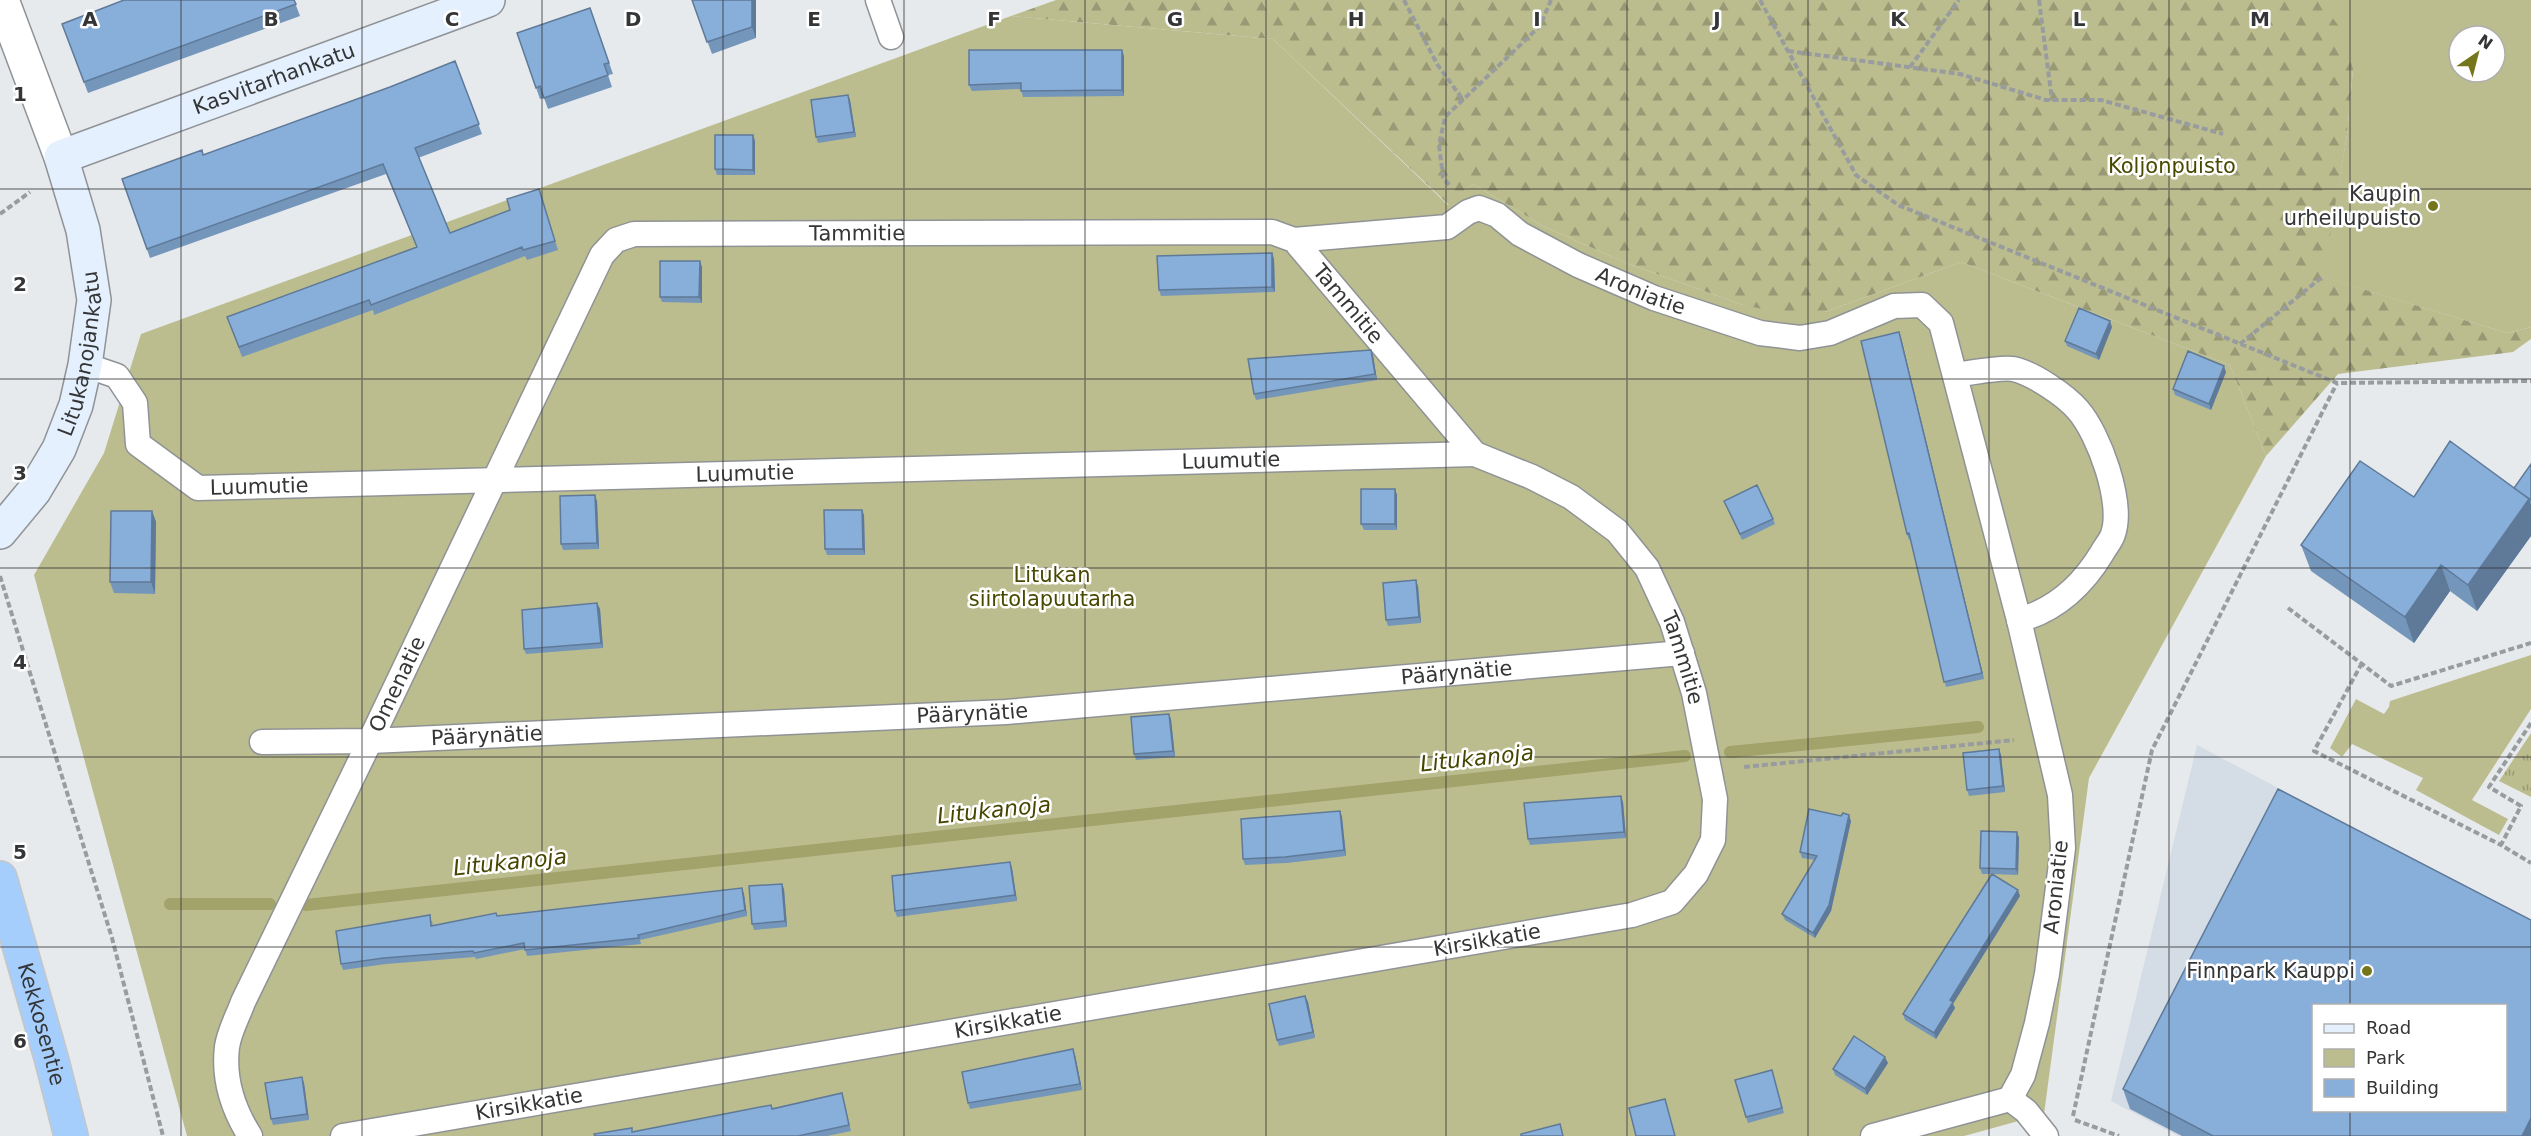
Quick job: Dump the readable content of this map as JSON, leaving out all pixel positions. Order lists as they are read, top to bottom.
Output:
{
  "streets": {
    "highway": ["Kekkosentie"],
    "street": ["Kasvitarhankatu", "Litukanojankatu"],
    "lane": [
      "Tammitie",
      "Aroniatie",
      "Luumutie",
      "Päärynätie",
      "Omenatie",
      "Kirsikkatie"
    ]
  },
  "crossings": [
    ["Kasvitarhankatu", "Litukanojankatu"],
    ["Tammitie", "Luumutie"],
    ["Tammitie", "Päärynätie"],
    ["Tammitie", "Omenatie"],
    ["Tammitie", "Kirsikkatie"],
    ["Litukanojankatu", "Luumutie"],
    ["Luumutie", "Omenatie"],
    ["Päärynätie", "Omenatie"]
  ],
  "water": ["Litukanoja"],
  "parks": ["Koljonpuisto", "Litukan siirtolapuutarha"],
  "places": ["Kaupin urheilupuisto", "Finnpark Kauppi"],
  "legend": ["Road", "Park", "Building"],
  "north": "top right",
  "grid": {
    "columns": [
      "A",
      "B",
      "C",
      "D",
      "E",
      "F",
      "G",
      "H",
      "I",
      "J",
      "K",
      "L",
      "M"
    ],
    "rows": [
      "1",
      "2",
      "3",
      "4",
      "5",
      "6"
    ]
  }
}
